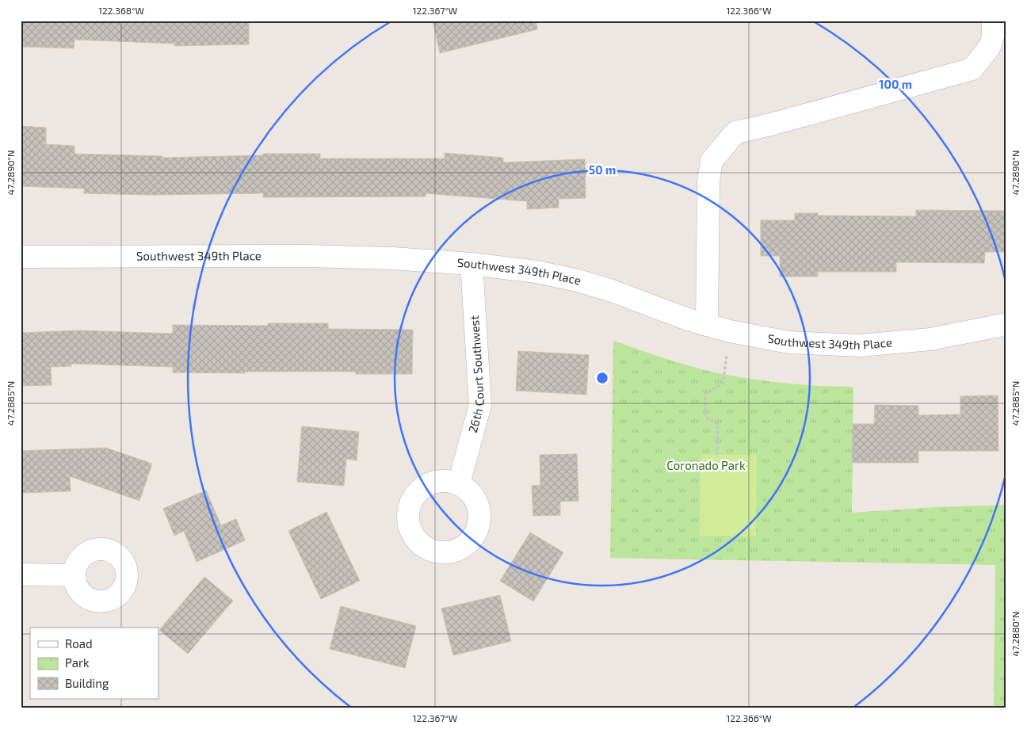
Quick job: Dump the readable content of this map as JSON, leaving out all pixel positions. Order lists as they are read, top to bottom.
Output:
{
  "streets": {
    "street": ["Southwest 349th Place", "26th Court Southwest"]
  },
  "crossings": [
    ["Southwest 349th Place", "26th Court Southwest"]
  ],
  "parks": ["Coronado Park"],
  "legend": ["Road", "Park", "Building"],
  "coordinates": [
    "122.368°W",
    "122.367°W",
    "122.366°W",
    "47.2890°N",
    "47.2885°N",
    "47.2880°N"
  ],
  "rings": ["100 m", "50 m"]
}
